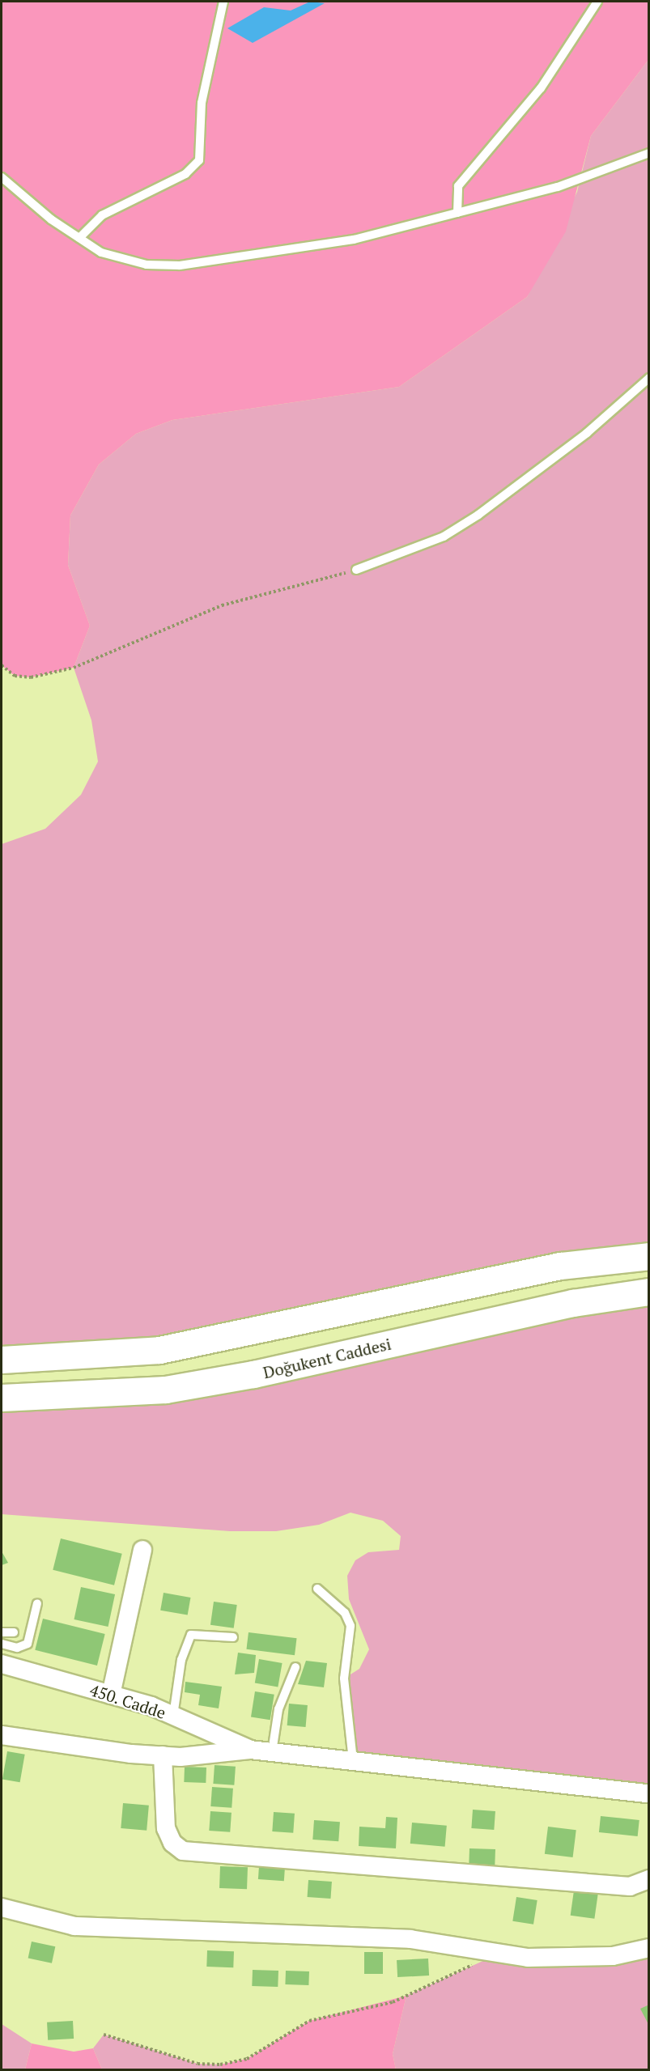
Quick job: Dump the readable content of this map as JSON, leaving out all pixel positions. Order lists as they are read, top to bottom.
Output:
{
  "streets": {
    "main road": ["Doğukent Caddesi"],
    "street": ["450. Cadde"]
  }
}
